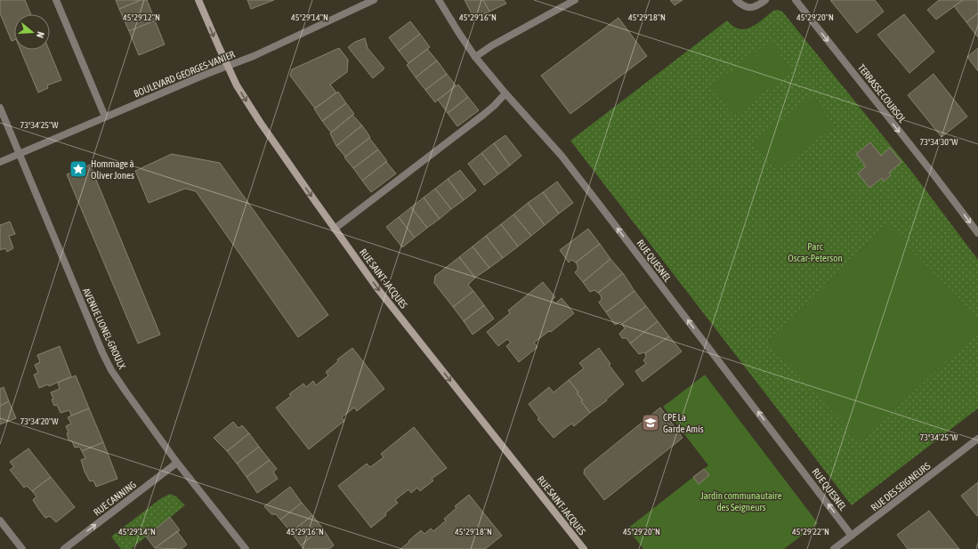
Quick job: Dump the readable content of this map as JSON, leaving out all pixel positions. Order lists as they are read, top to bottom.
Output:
{
  "streets": {
    "main road": ["RUE SAINT-JACQUES"],
    "street": [
      "BOULEVARD GEORGES-VANIER",
      "TERRASSE COURSOL",
      "RUE QUESNEL",
      "AVENUE LIONEL-GROULX",
      "RUE DES SEIGNEURS",
      "RUE CANNING"
    ]
  },
  "crossings": [
    ["BOULEVARD GEORGES-VANIER", "RUE SAINT-JACQUES"],
    ["BOULEVARD GEORGES-VANIER", "AVENUE LIONEL-GROULX"],
    ["RUE QUESNEL", "RUE DES SEIGNEURS"],
    ["AVENUE LIONEL-GROULX", "RUE CANNING"]
  ],
  "one_way": [
    "TERRASSE COURSOL",
    "RUE QUESNEL",
    "RUE SAINT-JACQUES",
    "RUE CANNING"
  ],
  "parks": ["Parc Oscar-Peterson", "Jardin communautaire des Seigneurs"],
  "places": {
    "place": ["Hommage à Oliver Jones"],
    "school or university": ["CPE La Garde Amis"]
  },
  "north": "right",
  "coordinates": [
    "45°29'12\"N",
    "45°29'14\"N",
    "45°29'16\"N",
    "45°29'18\"N",
    "45°29'20\"N",
    "73°34'25\"W",
    "73°34'30\"W",
    "73°34'20\"W",
    "45°29'22\"N"
  ]
}
